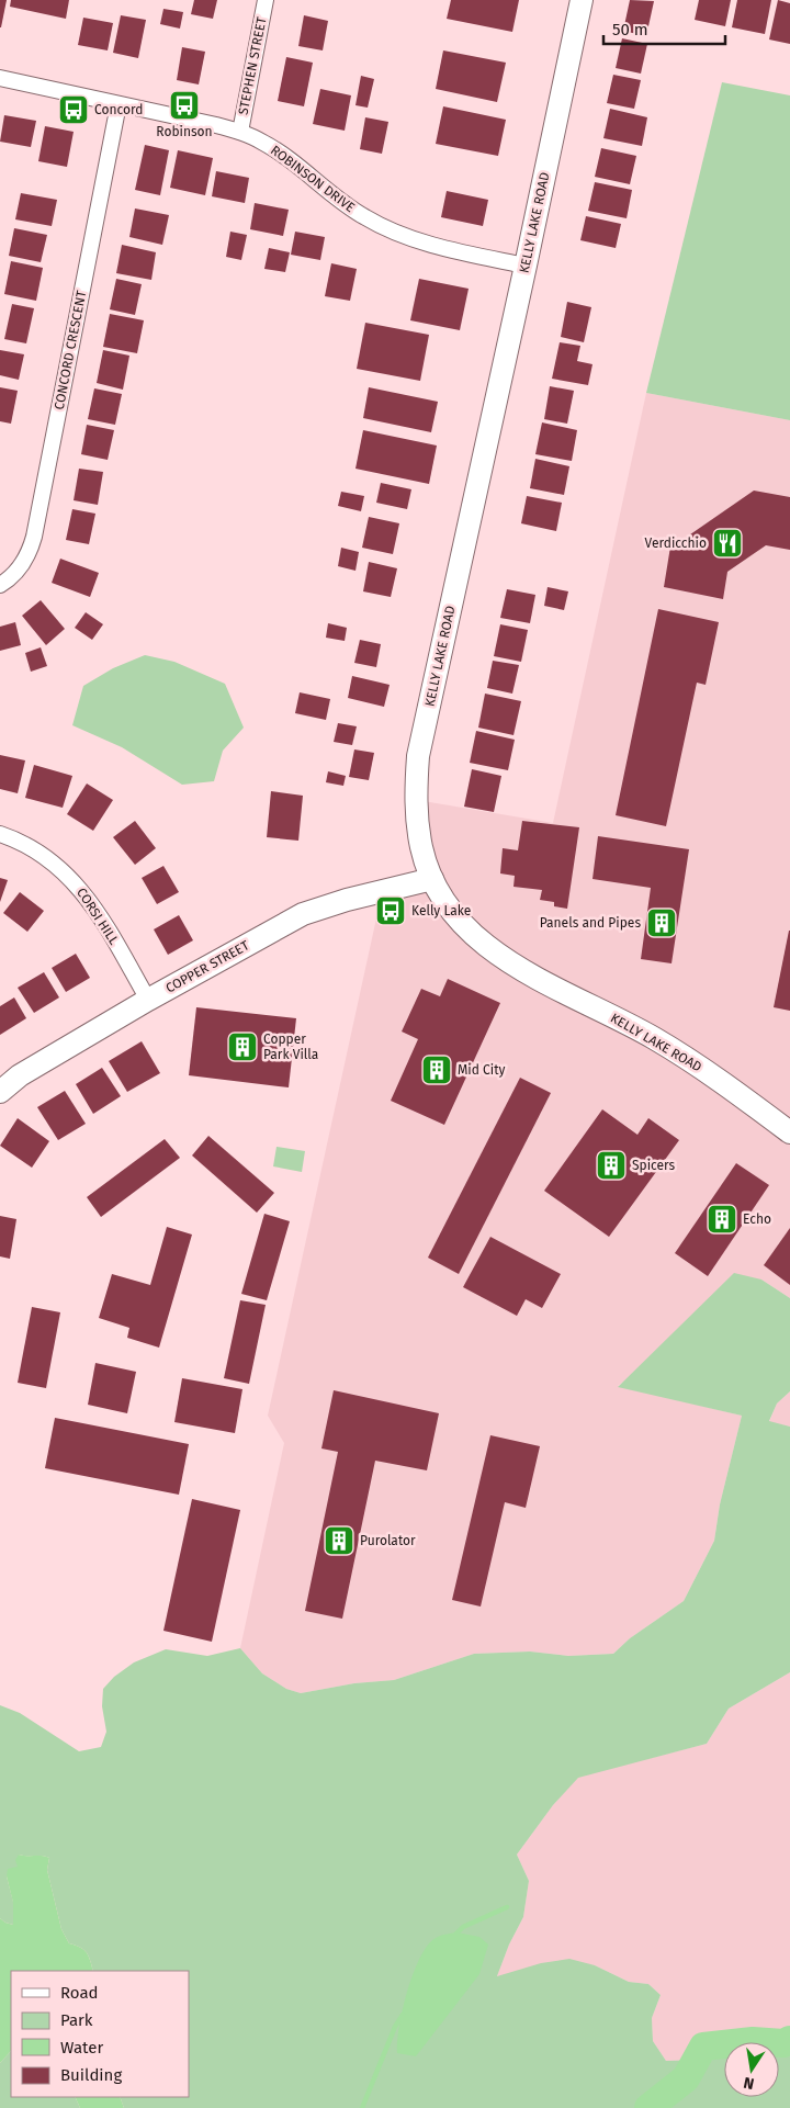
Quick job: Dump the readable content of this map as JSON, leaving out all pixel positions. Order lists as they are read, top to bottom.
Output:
{
  "streets": {
    "street": [
      "STEPHEN STREET",
      "ROBINSON DRIVE",
      "KELLY LAKE ROAD",
      "CONCORD CRESCENT",
      "CORSI HILL",
      "COPPER STREET"
    ]
  },
  "crossings": [
    ["STEPHEN STREET", "ROBINSON DRIVE"],
    ["ROBINSON DRIVE", "KELLY LAKE ROAD"],
    ["ROBINSON DRIVE", "CONCORD CRESCENT"],
    ["KELLY LAKE ROAD", "COPPER STREET"],
    ["CORSI HILL", "COPPER STREET"]
  ],
  "places": {
    "bus stop": ["Robinson", "Concord", "Kelly Lake"],
    "restaurant": ["Verdicchio"],
    "building": [
      "Panels and Pipes",
      "Copper Park Villa",
      "Mid City",
      "Spicers",
      "Echo",
      "Purolator"
    ]
  },
  "legend": [
    "Road",
    "Park",
    "Water",
    "Building"
  ],
  "scale_bar": "50 m",
  "north": "bottom"
}
